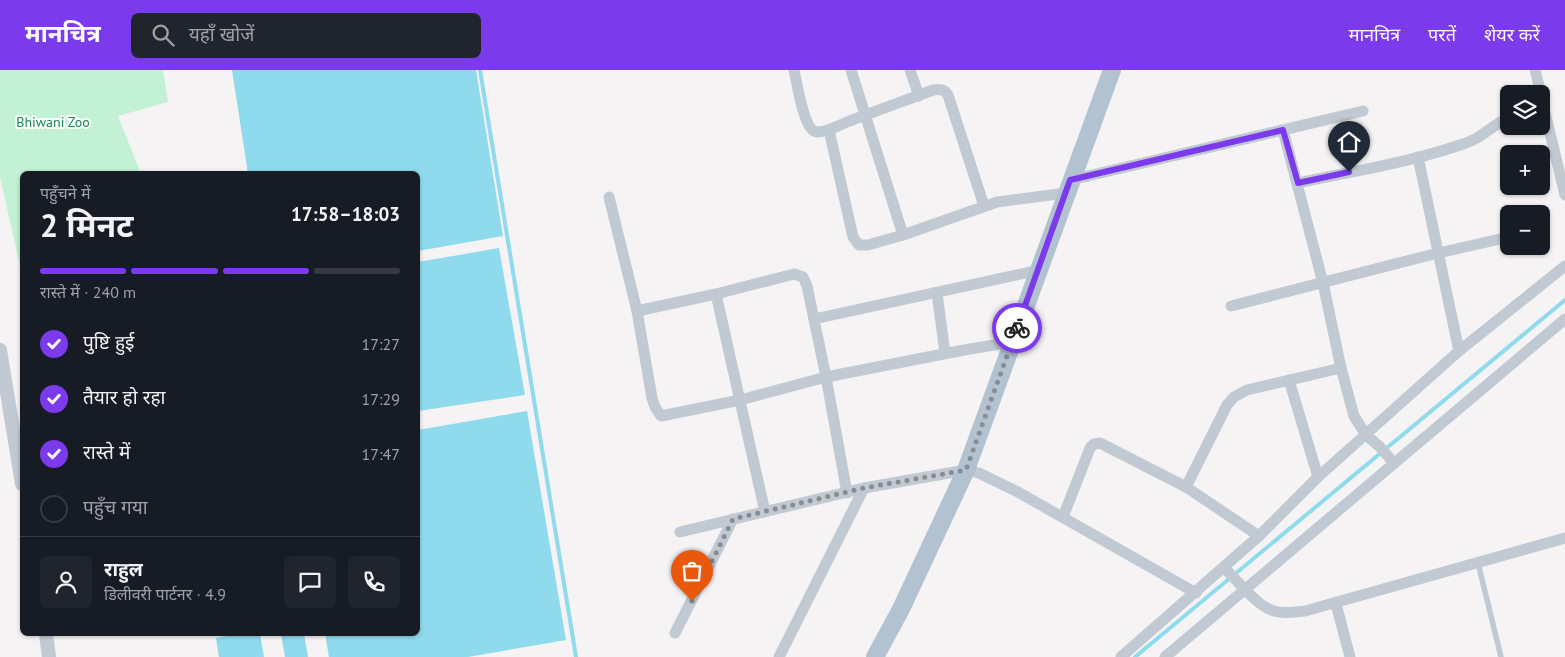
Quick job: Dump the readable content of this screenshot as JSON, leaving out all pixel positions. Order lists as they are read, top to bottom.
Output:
{
  "parks": ["Bhiwani Zoo"],
  "page": {
    "header": "मानचित्र",
    "search": "यहाँ खोजें",
    "nav": ["मानचित्र", "परतें", "शेयर करें"],
    "map_buttons": ["+", "−"],
    "heading": ["2 मिनट", "पहुँचने में", "17:58–18:03"],
    "panel": ["राहुल", "डिलीवरी पार्टनर · 4.9"],
    "bar": "रास्ते में · 240 m",
    "list": [
      ["पुष्टि हुई", "17:27"],
      ["तैयार हो रहा", "17:29"],
      ["रास्ते में", "17:47"],
      "पहुँच गया"
    ]
  }
}
